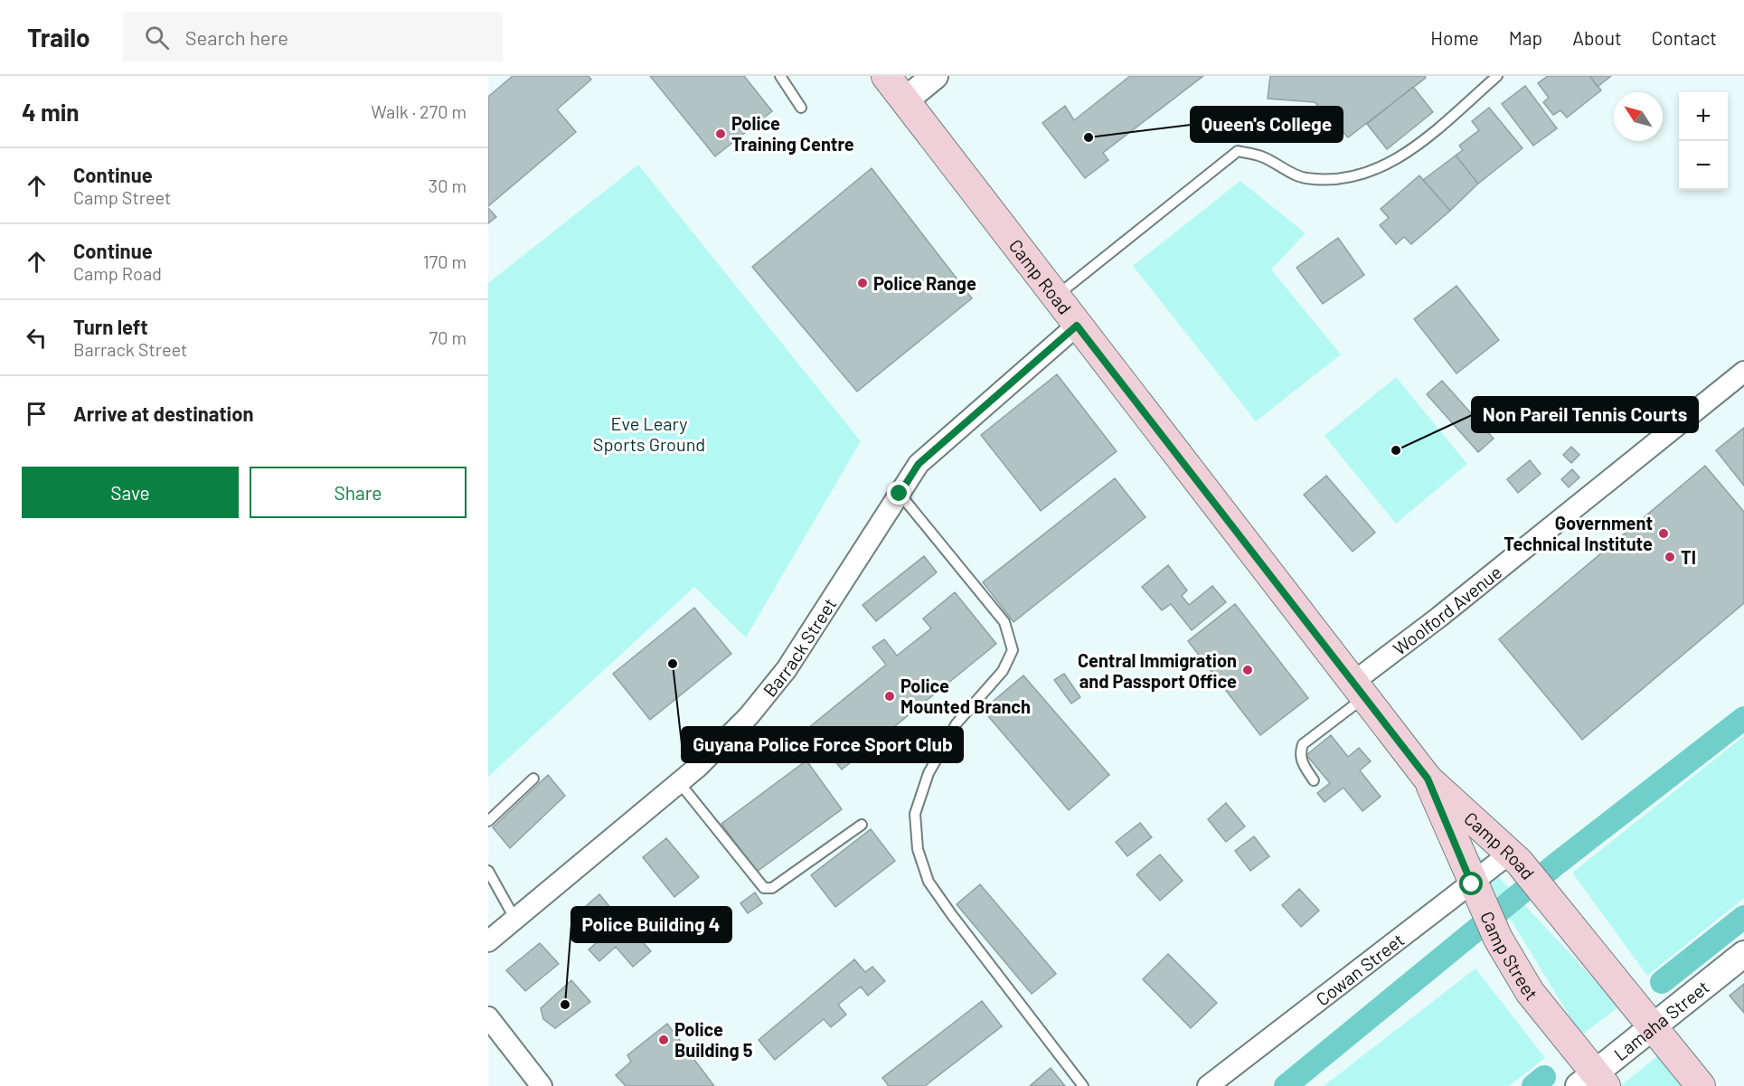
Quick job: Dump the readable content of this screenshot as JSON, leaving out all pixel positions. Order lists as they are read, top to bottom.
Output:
{
  "streets": {
    "main road": ["Camp Road", "Camp Street"],
    "street": [
      "Woolford Avenue",
      "Barrack Street",
      "Cowan Street",
      "Lamaha Street"
    ]
  },
  "crossings": [
    ["Camp Road", "Woolford Avenue"],
    ["Camp Road", "Barrack Street"],
    ["Camp Road", "Camp Street"],
    ["Camp Road", "Cowan Street"],
    ["Camp Road", "Lamaha Street"],
    ["Camp Street", "Cowan Street"],
    ["Camp Street", "Lamaha Street"]
  ],
  "parks": ["Eve Leary Sports Ground"],
  "places": [
    "Police Training Centre",
    "Queen's College",
    "Police Range",
    "Non Pareil Tennis Courts",
    "Government Technical Institute",
    "TI",
    "Guyana Police Force Sport Club",
    "Central Immigration and Passport Office",
    "Police Mounted Branch",
    "Police Building 4",
    "Police Building 5"
  ],
  "north": "top left",
  "page": {
    "header": "Trailo",
    "search": "Search here",
    "nav": [
      "Home",
      "Map",
      "About",
      "Contact"
    ],
    "heading": ["4 min", "Walk · 270 m"],
    "map_buttons": ["+", "−"],
    "list": [
      ["Continue", "Camp Street", "30 m"],
      ["Continue", "Camp Road", "170 m"],
      ["Turn left", "Barrack Street", "70 m"],
      "Arrive at destination"
    ],
    "buttons": ["Save", "Share"]
  }
}
